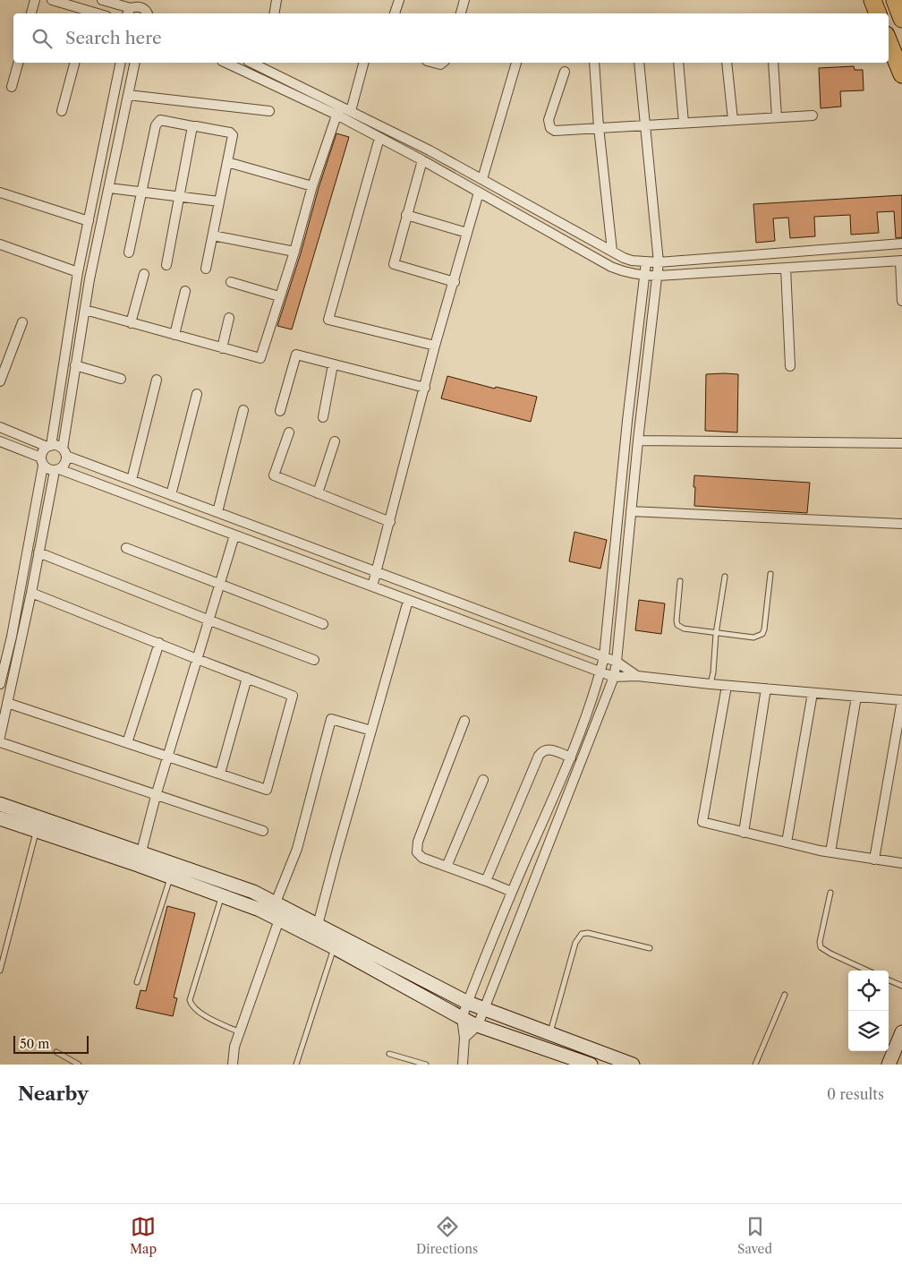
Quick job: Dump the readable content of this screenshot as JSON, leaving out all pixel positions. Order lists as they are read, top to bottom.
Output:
{
  "scale_bar": "50 m",
  "page": {
    "search": "Search here",
    "scale": "50 m",
    "heading": ["Nearby", "0 results"],
    "nav": ["Map", "Directions", "Saved"]
  }
}
